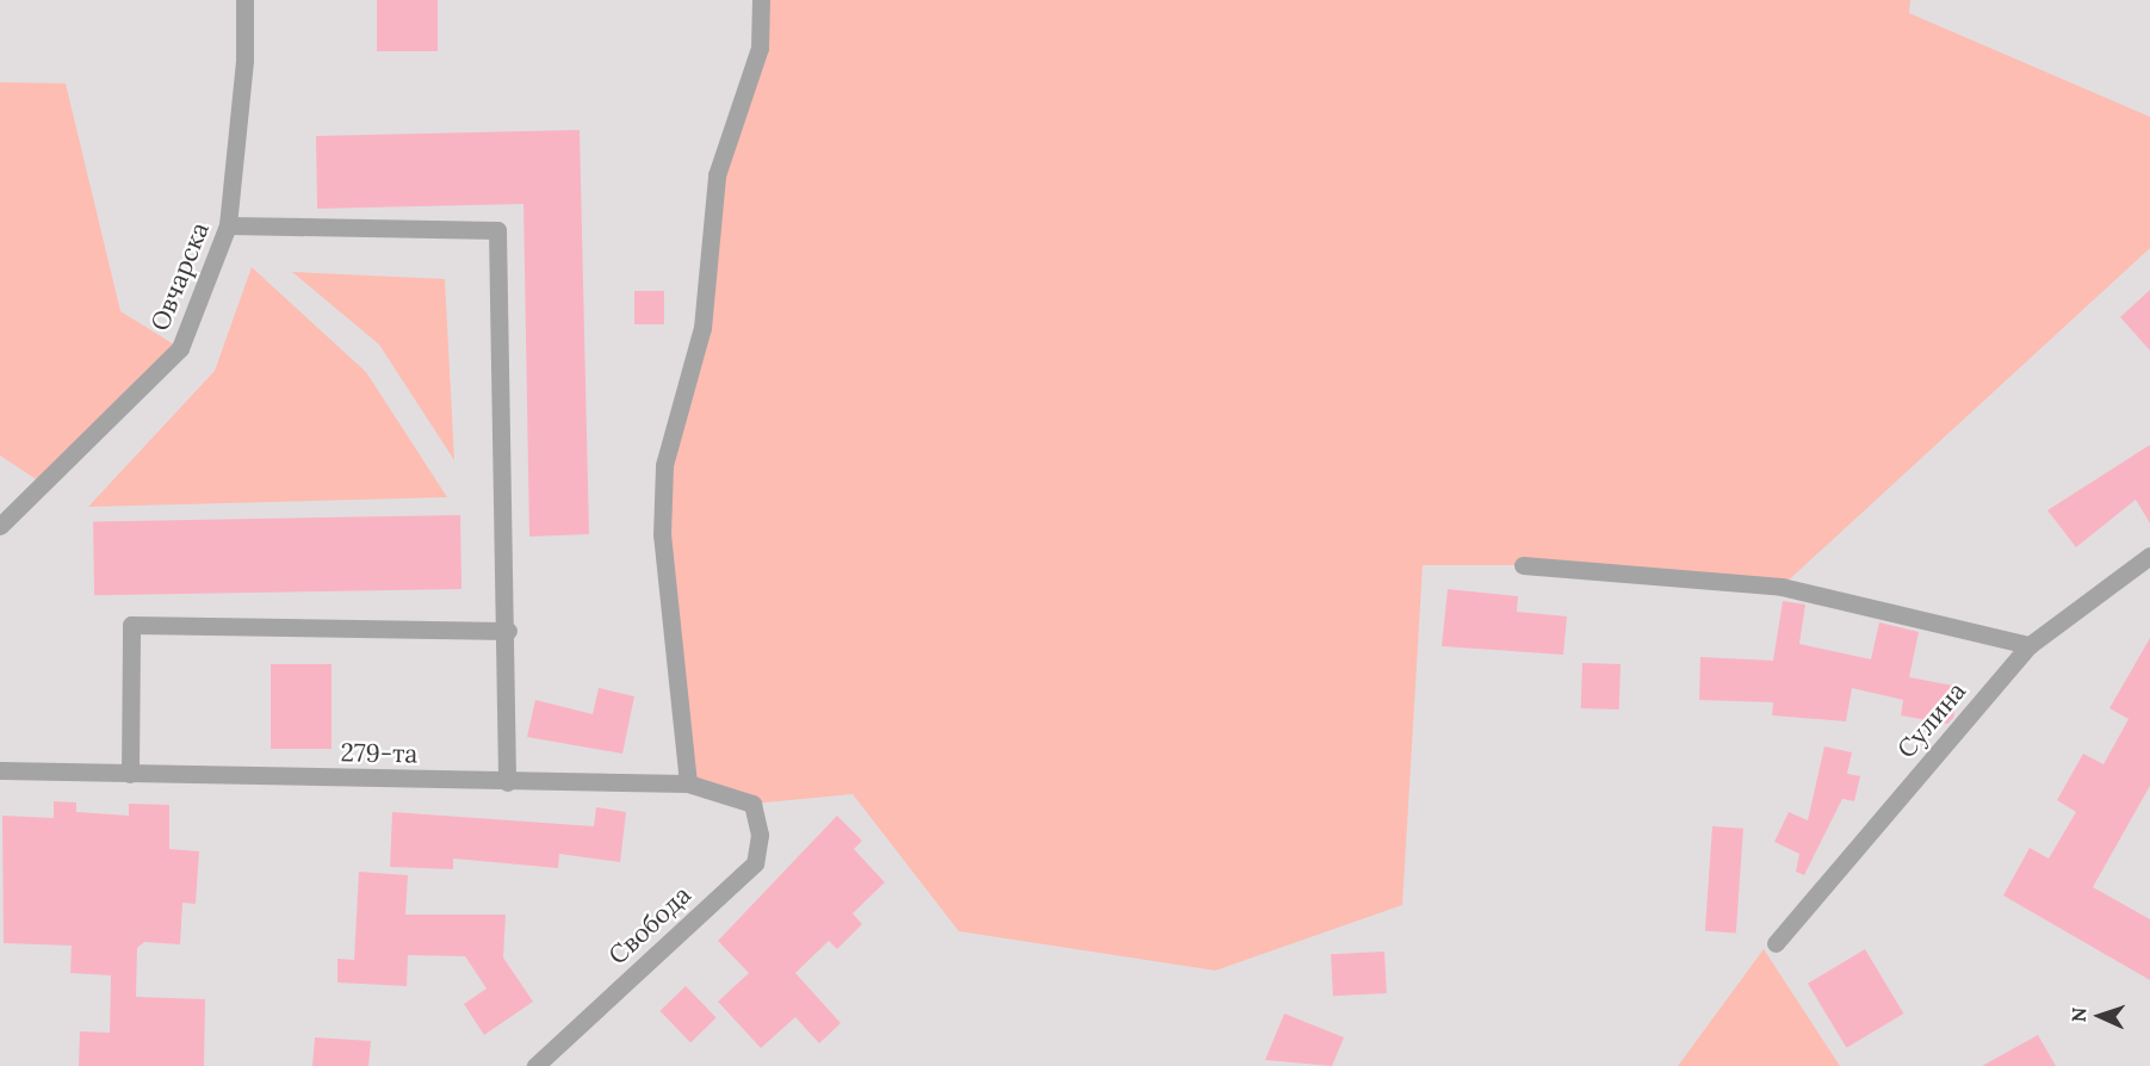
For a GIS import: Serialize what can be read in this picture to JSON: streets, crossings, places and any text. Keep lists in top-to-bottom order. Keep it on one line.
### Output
{"streets":{"street":["Овчарска","Сулина","279-та","Свобода"]},"crossings":[["279-та","Свобода"]],"north":"left"}
